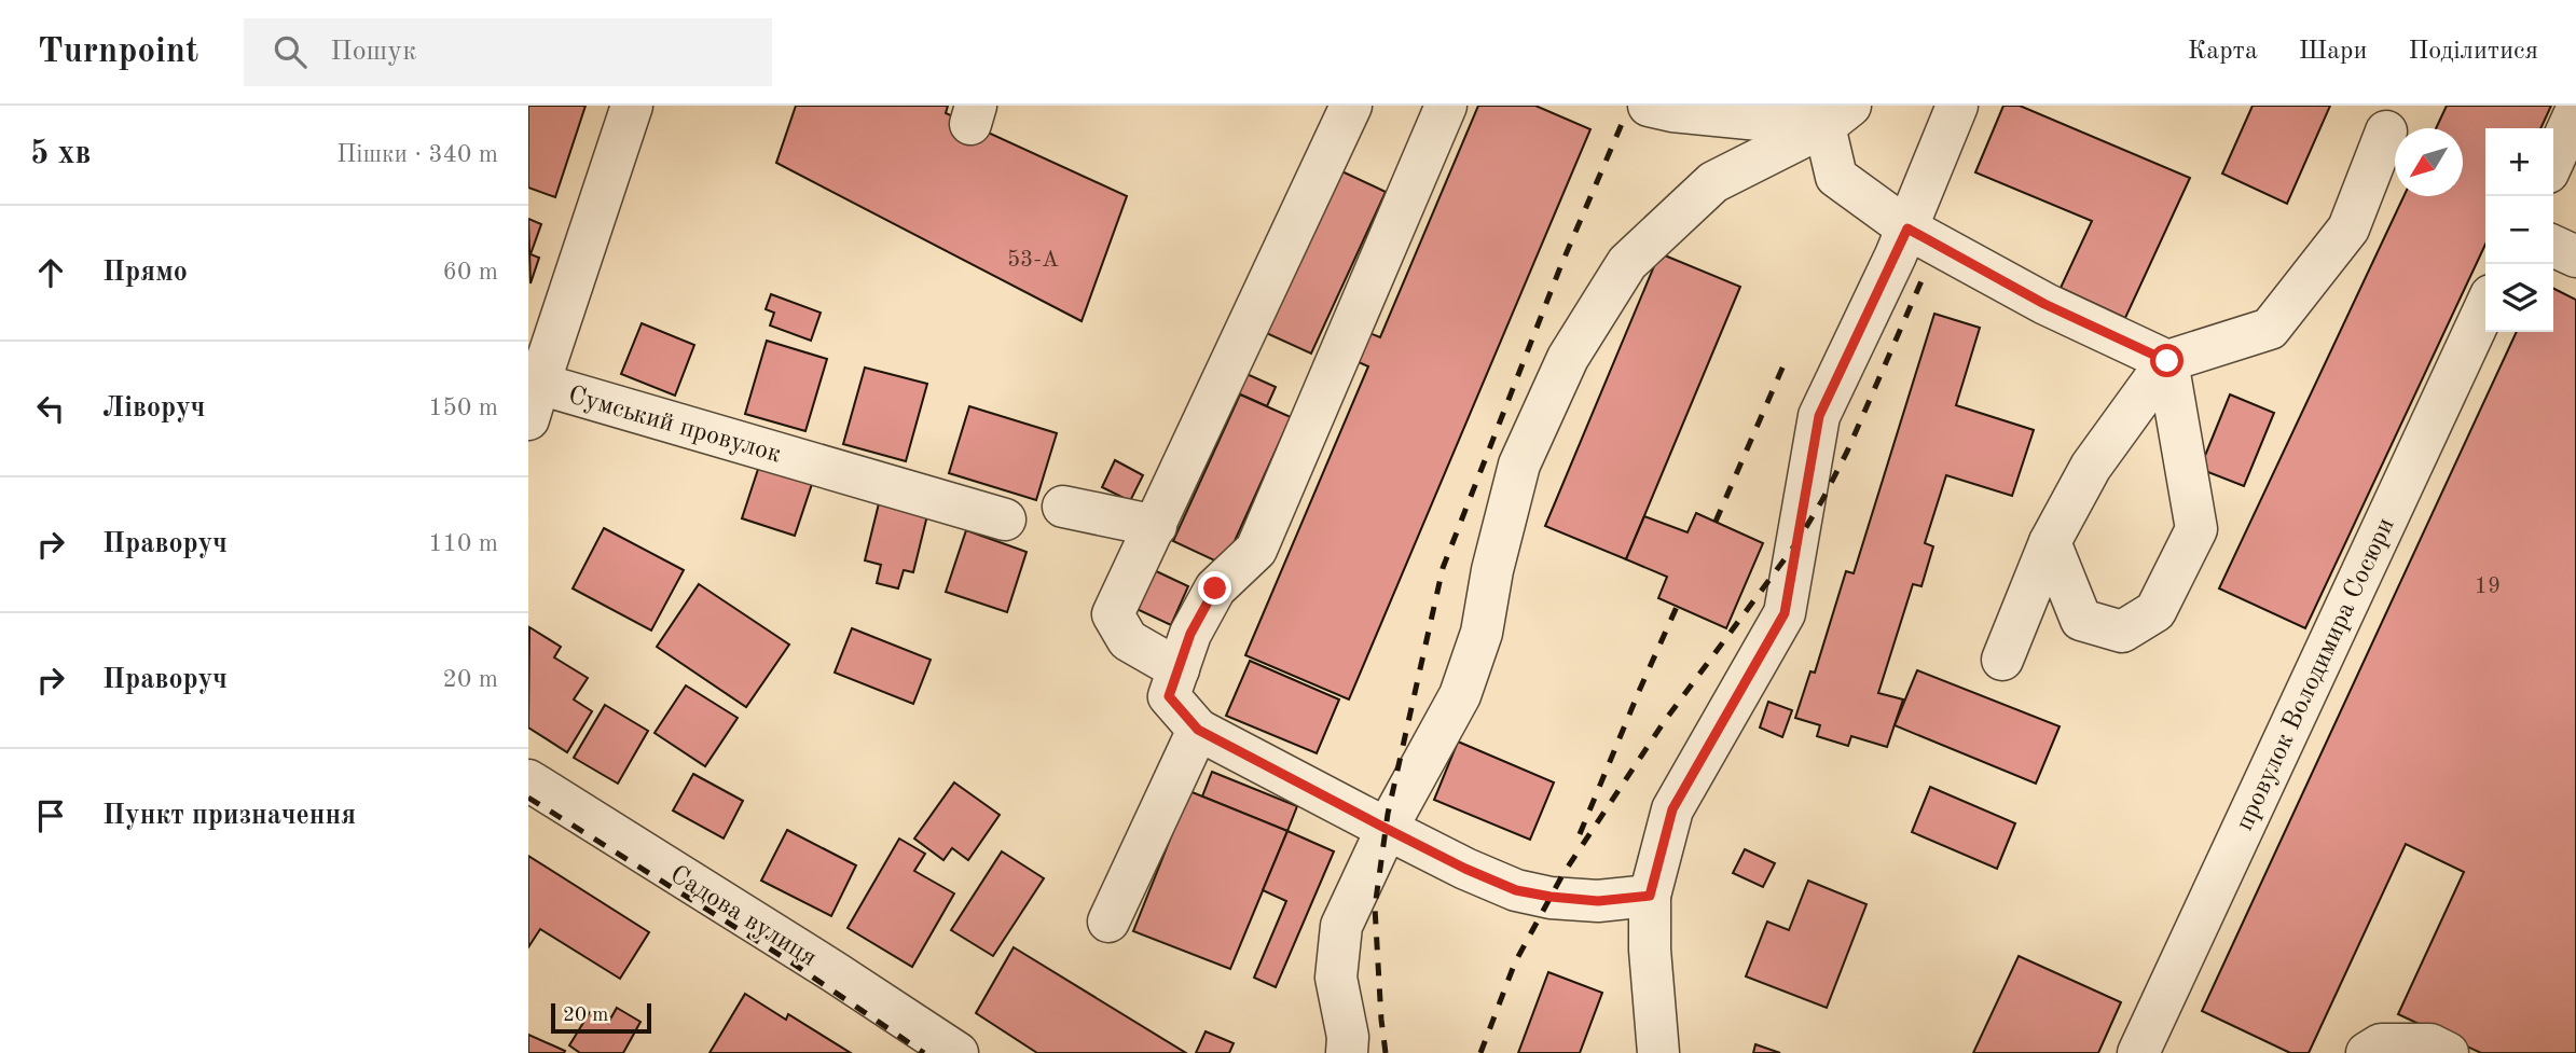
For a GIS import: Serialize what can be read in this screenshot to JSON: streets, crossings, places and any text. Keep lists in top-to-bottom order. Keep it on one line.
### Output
{"streets":{"street":["Сумський провулок","провулок Володимира Сосюри","Садова вулиця"]},"house_numbers":["53-А","19"],"scale_bar":"20 m","north":"bottom left","page":{"header":"Turnpoint","search":"Пошук","nav":["Карта","Шари","Поділитися"],"heading":["5 хв","Пішки · 340 m"],"map_buttons":["+","−"],"list":[["Прямо","60 m"],["Ліворуч","150 m"],["Праворуч","110 m"],["Праворуч","20 m"],"Пункт призначення"],"scale":"20 m"}}
